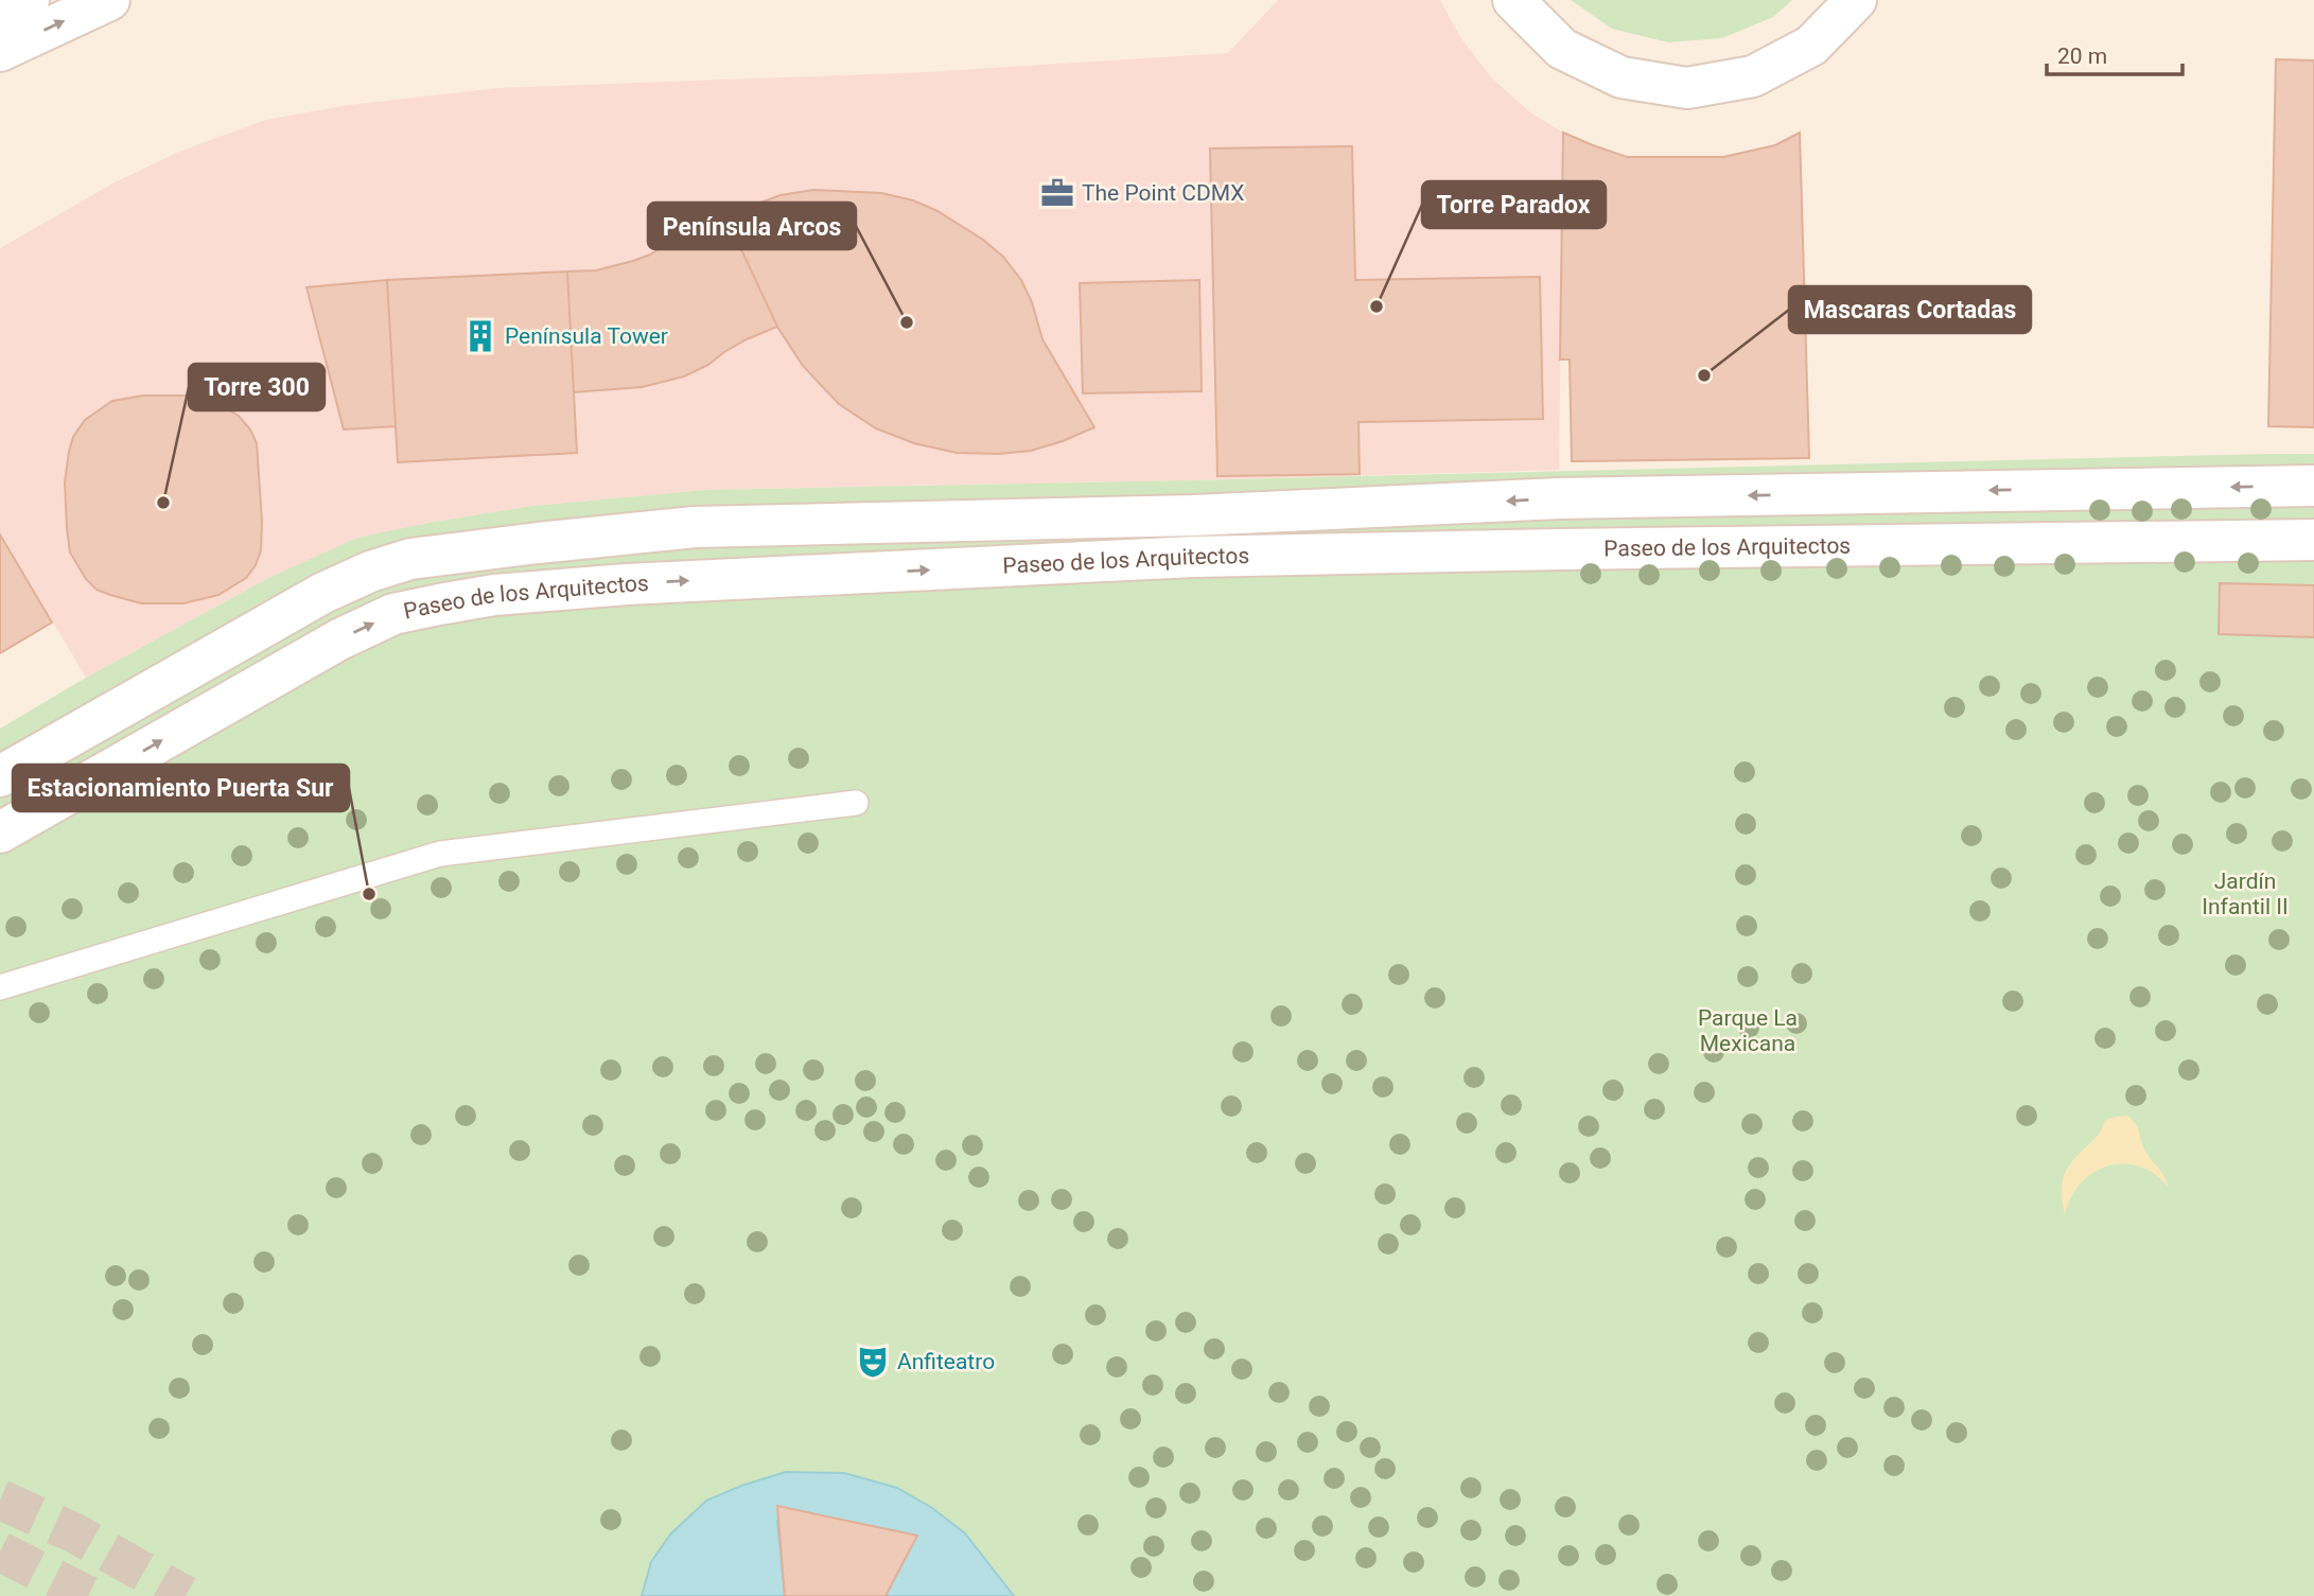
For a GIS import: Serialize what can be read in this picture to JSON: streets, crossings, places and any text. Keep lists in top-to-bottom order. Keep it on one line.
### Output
{"streets":{"street":["Paseo de los Arquitectos"]},"parks":["Jardín Infantil II","Parque La Mexicana"],"places":{"office":["The Point CDMX"],"other":["Torre Paradox","Península Arcos","Mascaras Cortadas","Torre 300","Estacionamiento Puerta Sur"],"building":["Península Tower"],"theatre":["Anfiteatro"]},"scale_bar":"20 m"}
